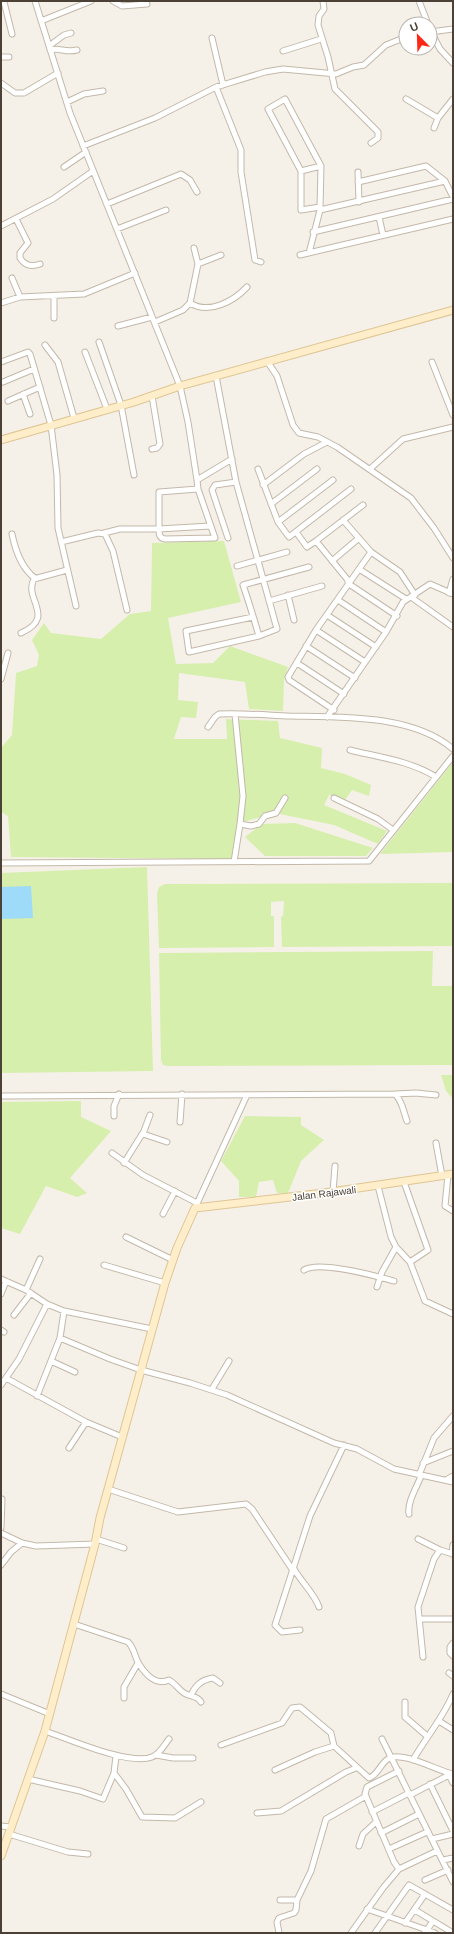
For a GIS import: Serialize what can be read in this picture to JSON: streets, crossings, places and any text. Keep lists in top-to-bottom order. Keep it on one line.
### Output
{"streets":{"street":["Jalan Rajawali"]},"north":"top left"}
